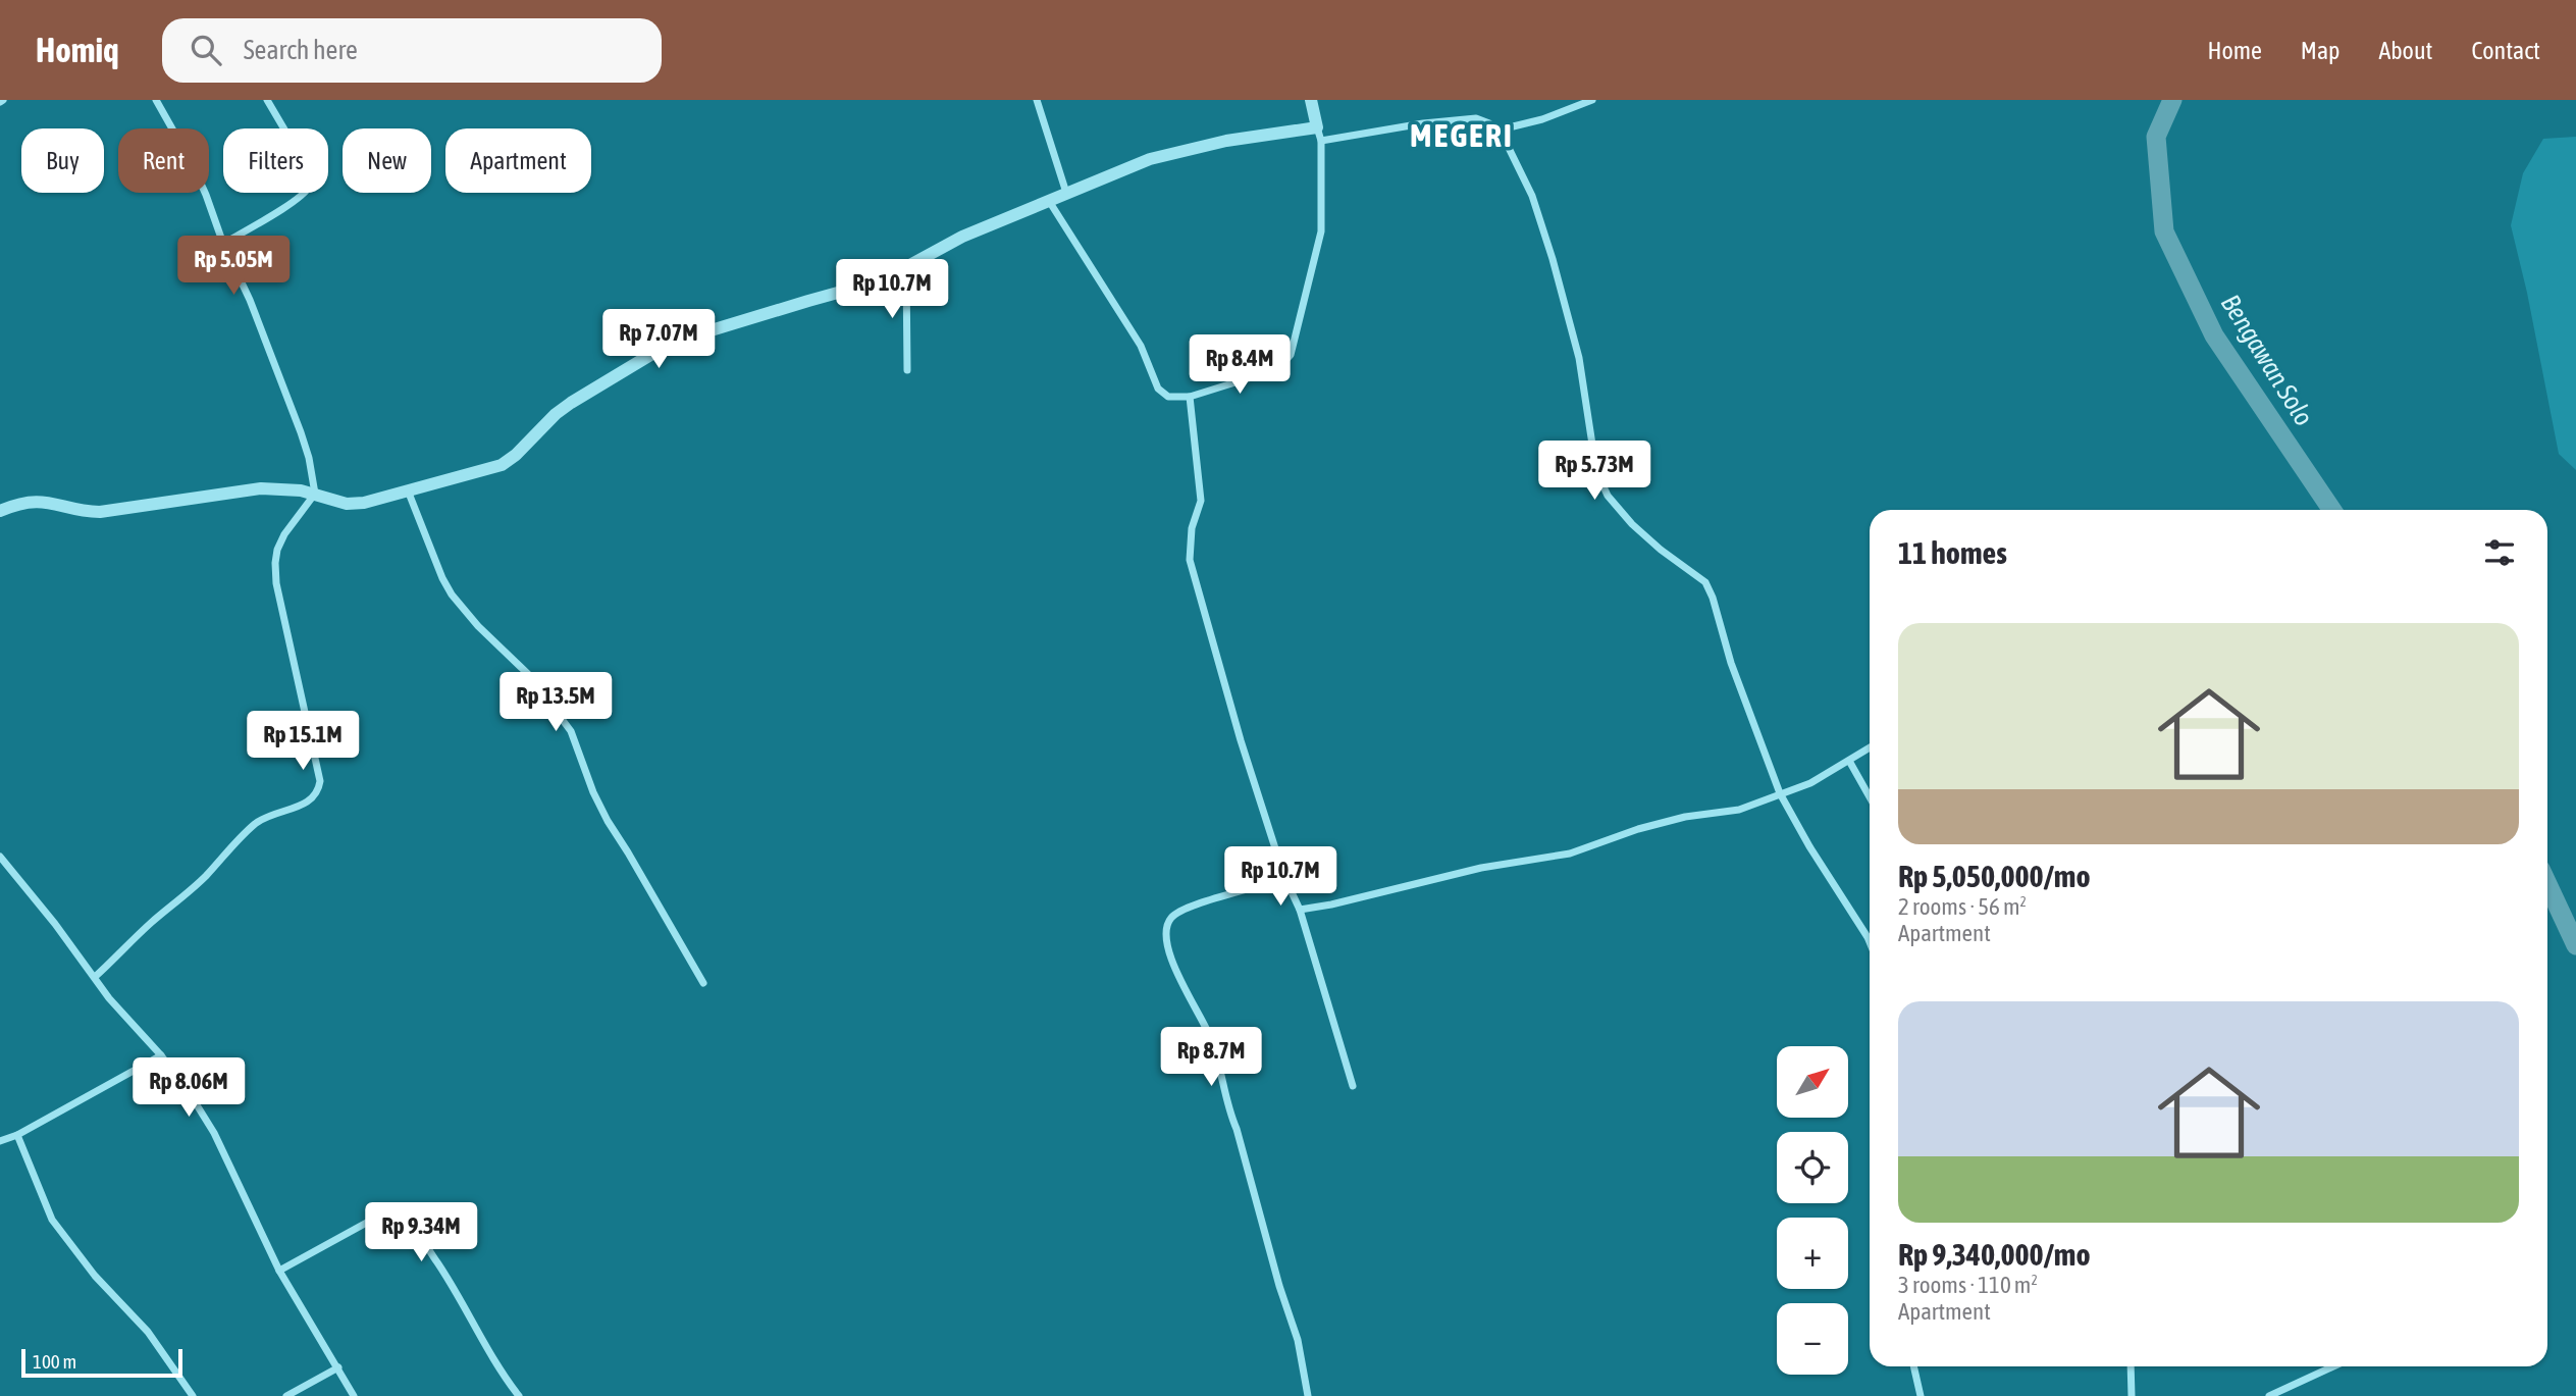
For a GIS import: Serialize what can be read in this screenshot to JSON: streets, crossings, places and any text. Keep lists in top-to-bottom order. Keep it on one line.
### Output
{"districts":["MEGERI"],"water":["Bengawan Solo"],"scale_bar":"100 m","north":"top right","page":{"header":"Homiq","search":"Search here","nav":["Home","Map","About","Contact"],"chip":["Buy","Rent","Filters","New","Apartment"],"price":["Rp 5.05M","Rp 10.7M","Rp 7.07M","Rp 8.4M","Rp 5.73M","Rp 13.5M","Rp 15.1M","Rp 10.7M","Rp 8.7M","Rp 8.06M","Rp 9.34M"],"heading":"11 homes","list":[{"name":"Rp 5,050,000/mo","note":"2 rooms · 56 m² · Apartment"},{"name":"Rp 9,340,000/mo","note":"3 rooms · 110 m² · Apartment"}],"map_buttons":["+","−"],"scale":"100 m"}}
